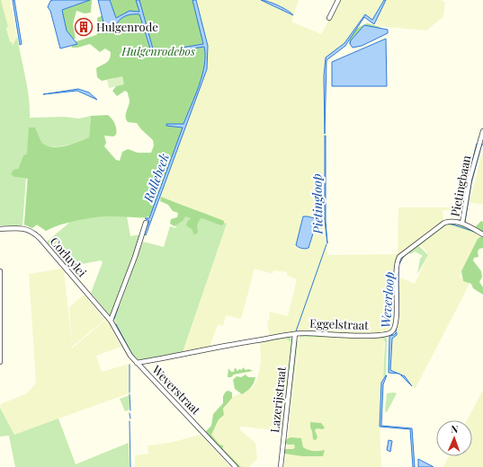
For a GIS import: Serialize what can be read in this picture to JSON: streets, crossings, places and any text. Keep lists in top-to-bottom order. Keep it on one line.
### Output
{"streets":{"street":["Pietingbaan","Corluylei","Eggelstraat","Weverstraat","Lazerijstraat"]},"crossings":[["Pietingbaan","Eggelstraat"],["Corluylei","Weverstraat"],["Eggelstraat","Weverstraat"],["Eggelstraat","Lazerijstraat"]],"water":["Rollebeek","Pietingloop","Weverloop"],"parks":["Hulgenrodebos"],"places":{"building":["Hulgenrode"]},"north":"top"}
